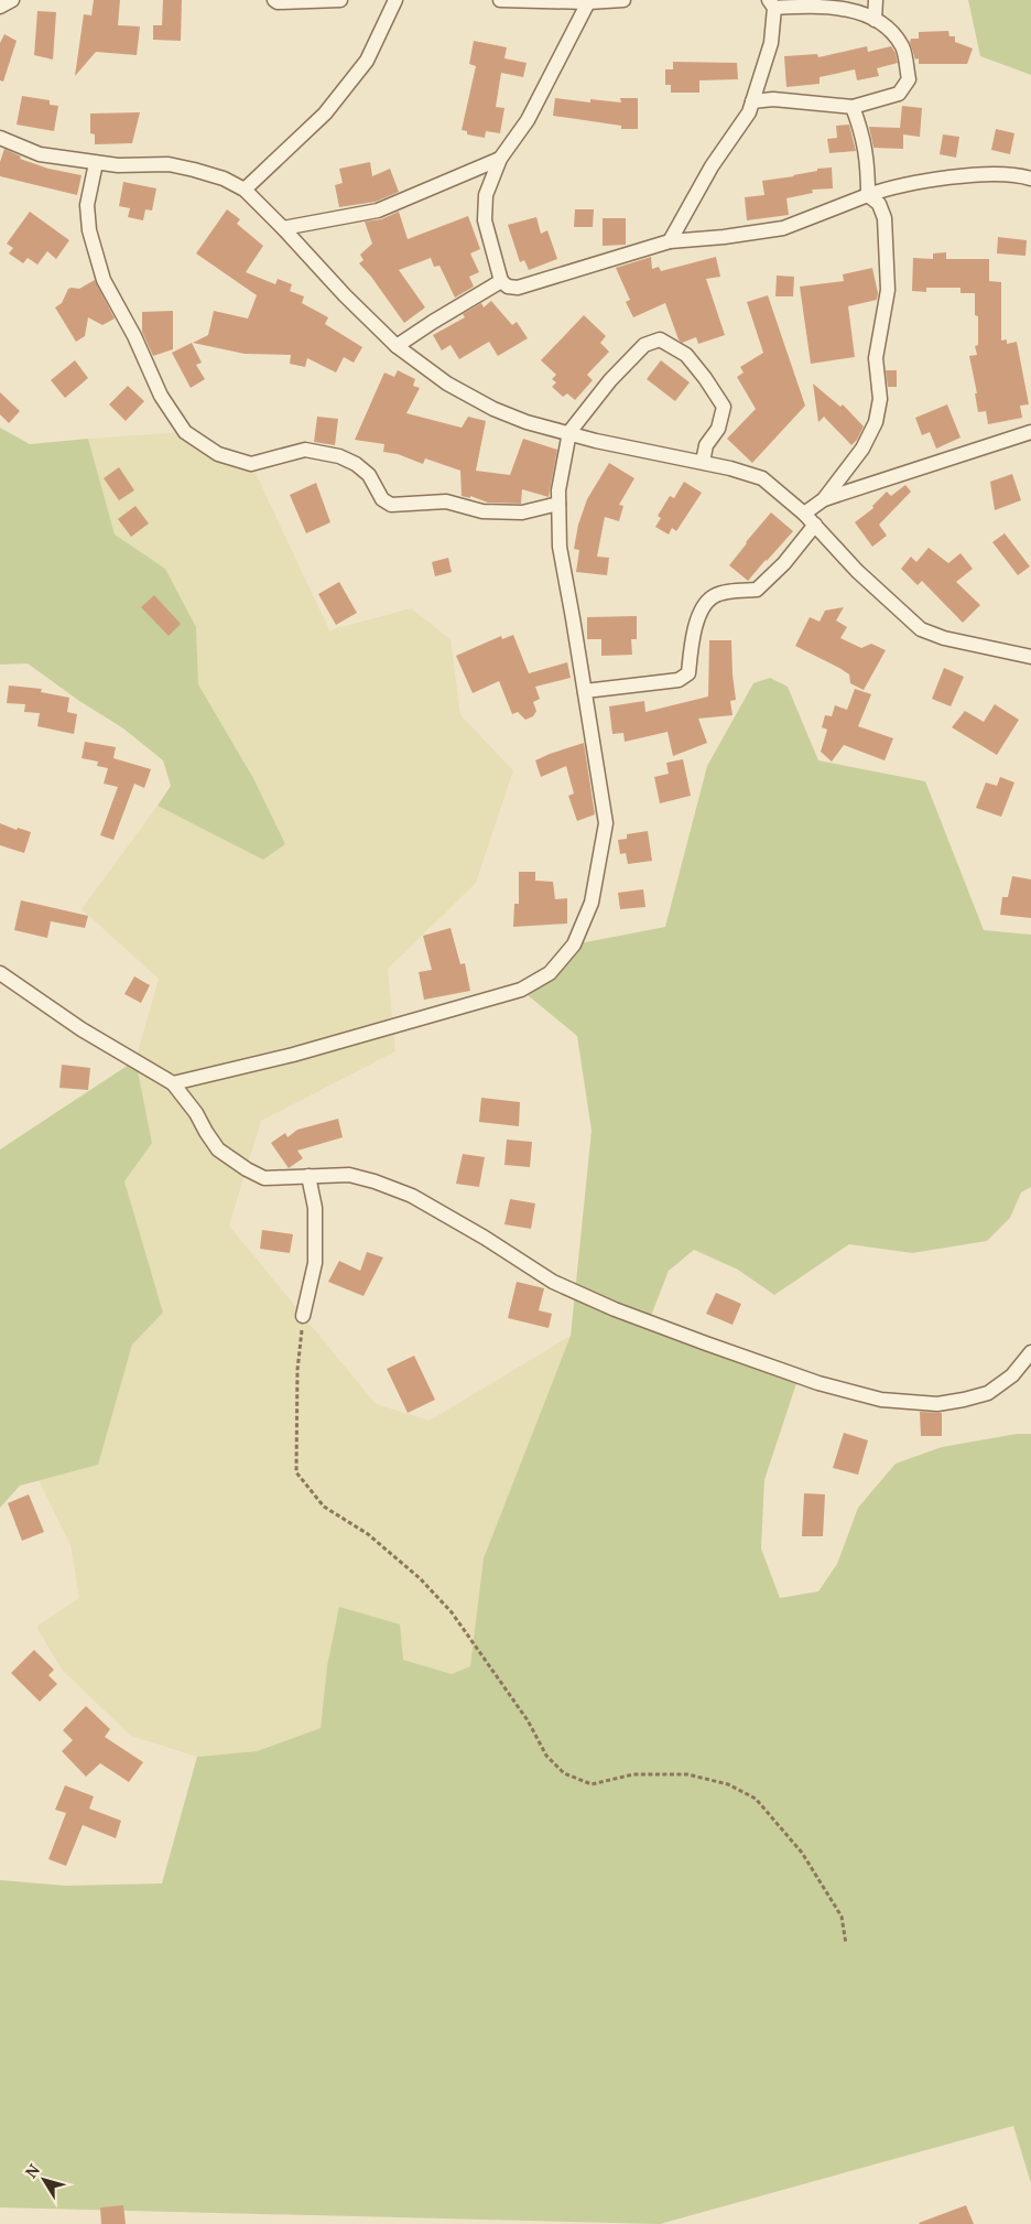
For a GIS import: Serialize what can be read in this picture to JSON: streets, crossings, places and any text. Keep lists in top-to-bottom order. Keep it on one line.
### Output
{"north":"top left"}
